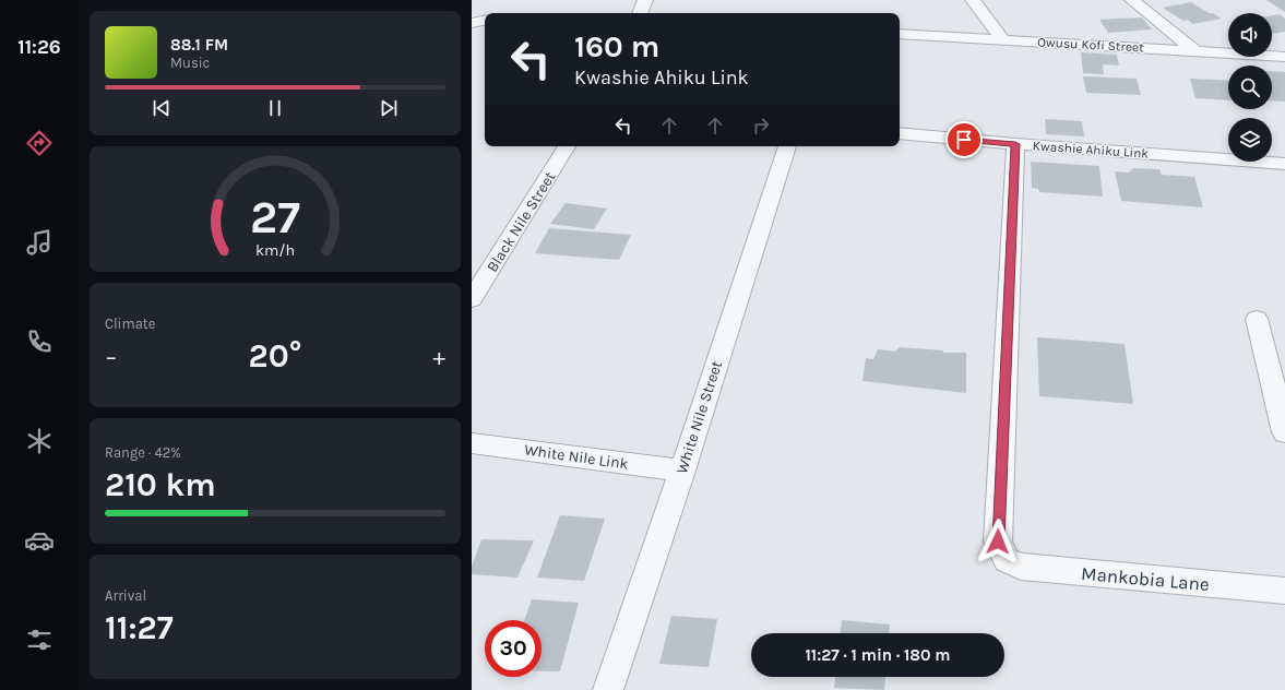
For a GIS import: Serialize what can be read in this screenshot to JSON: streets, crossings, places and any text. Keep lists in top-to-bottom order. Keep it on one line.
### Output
{"streets":{"street":["Owusu Kofi Street","Kwashie Ahiku Link","Black Nile Street","White Nile Street","White Nile Link","Mankobia Lane"]},"crossings":[["Kwashie Ahiku Link","Mankobia Lane"],["White Nile Street","White Nile Link"]],"page":{"tabs":"11:26","turn":["160 m","Kwashie Ahiku Link"],"song":["88.1 FM","Music"],"tile":["Climate",["Range · 42%","210 km"],["Arrival","11:27"]],"heat":["−","20°","+"],"limit":"30","trip":"11:27 · 1 min · 180 m","gauge":["27","km/h"]}}
